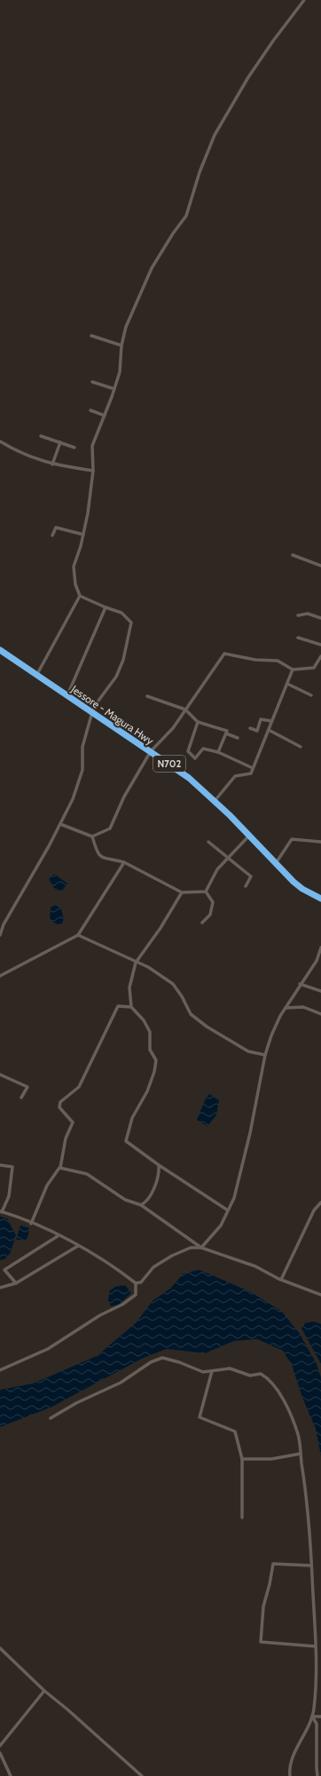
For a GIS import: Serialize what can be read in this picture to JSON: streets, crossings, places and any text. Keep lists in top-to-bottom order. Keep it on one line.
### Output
{"streets":{"highway":["Jessore - Magura Hwy","N702"]}}
